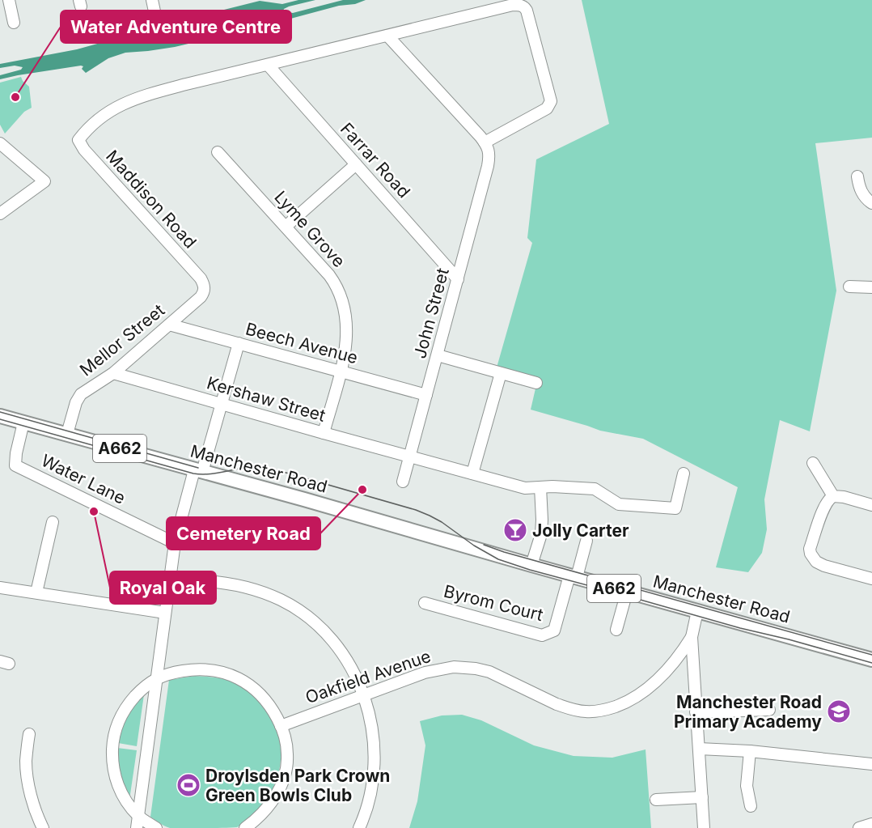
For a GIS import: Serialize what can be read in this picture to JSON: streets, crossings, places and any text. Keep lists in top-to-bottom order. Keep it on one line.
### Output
{"streets":{"main road":["A662","Manchester Road"],"street":["Farrar Road","Maddison Road","Lyme Grove","John Street","Mellor Street","Beech Avenue","Kershaw Street","Water Lane","Byrom Court","Oakfield Avenue"]},"crossings":[["Farrar Road","Maddison Road"],["Farrar Road","John Street"],["Maddison Road","Mellor Street"],["Lyme Grove","Beech Avenue"],["Lyme Grove","Kershaw Street"],["John Street","Beech Avenue"],["John Street","Kershaw Street"],["Mellor Street","Beech Avenue"],["Mellor Street","Kershaw Street"],["Mellor Street","Manchester Road"],["Manchester Road","Water Lane"],["Manchester Road","Byrom Court"]],"places":{"other":["Water Adventure Centre","Cemetery Road","Royal Oak"],"bar":["Jolly Carter"],"school or university":["Manchester Road Primary Academy"],"sports":["Droylsden Park Crown Green Bowls Club"]}}
